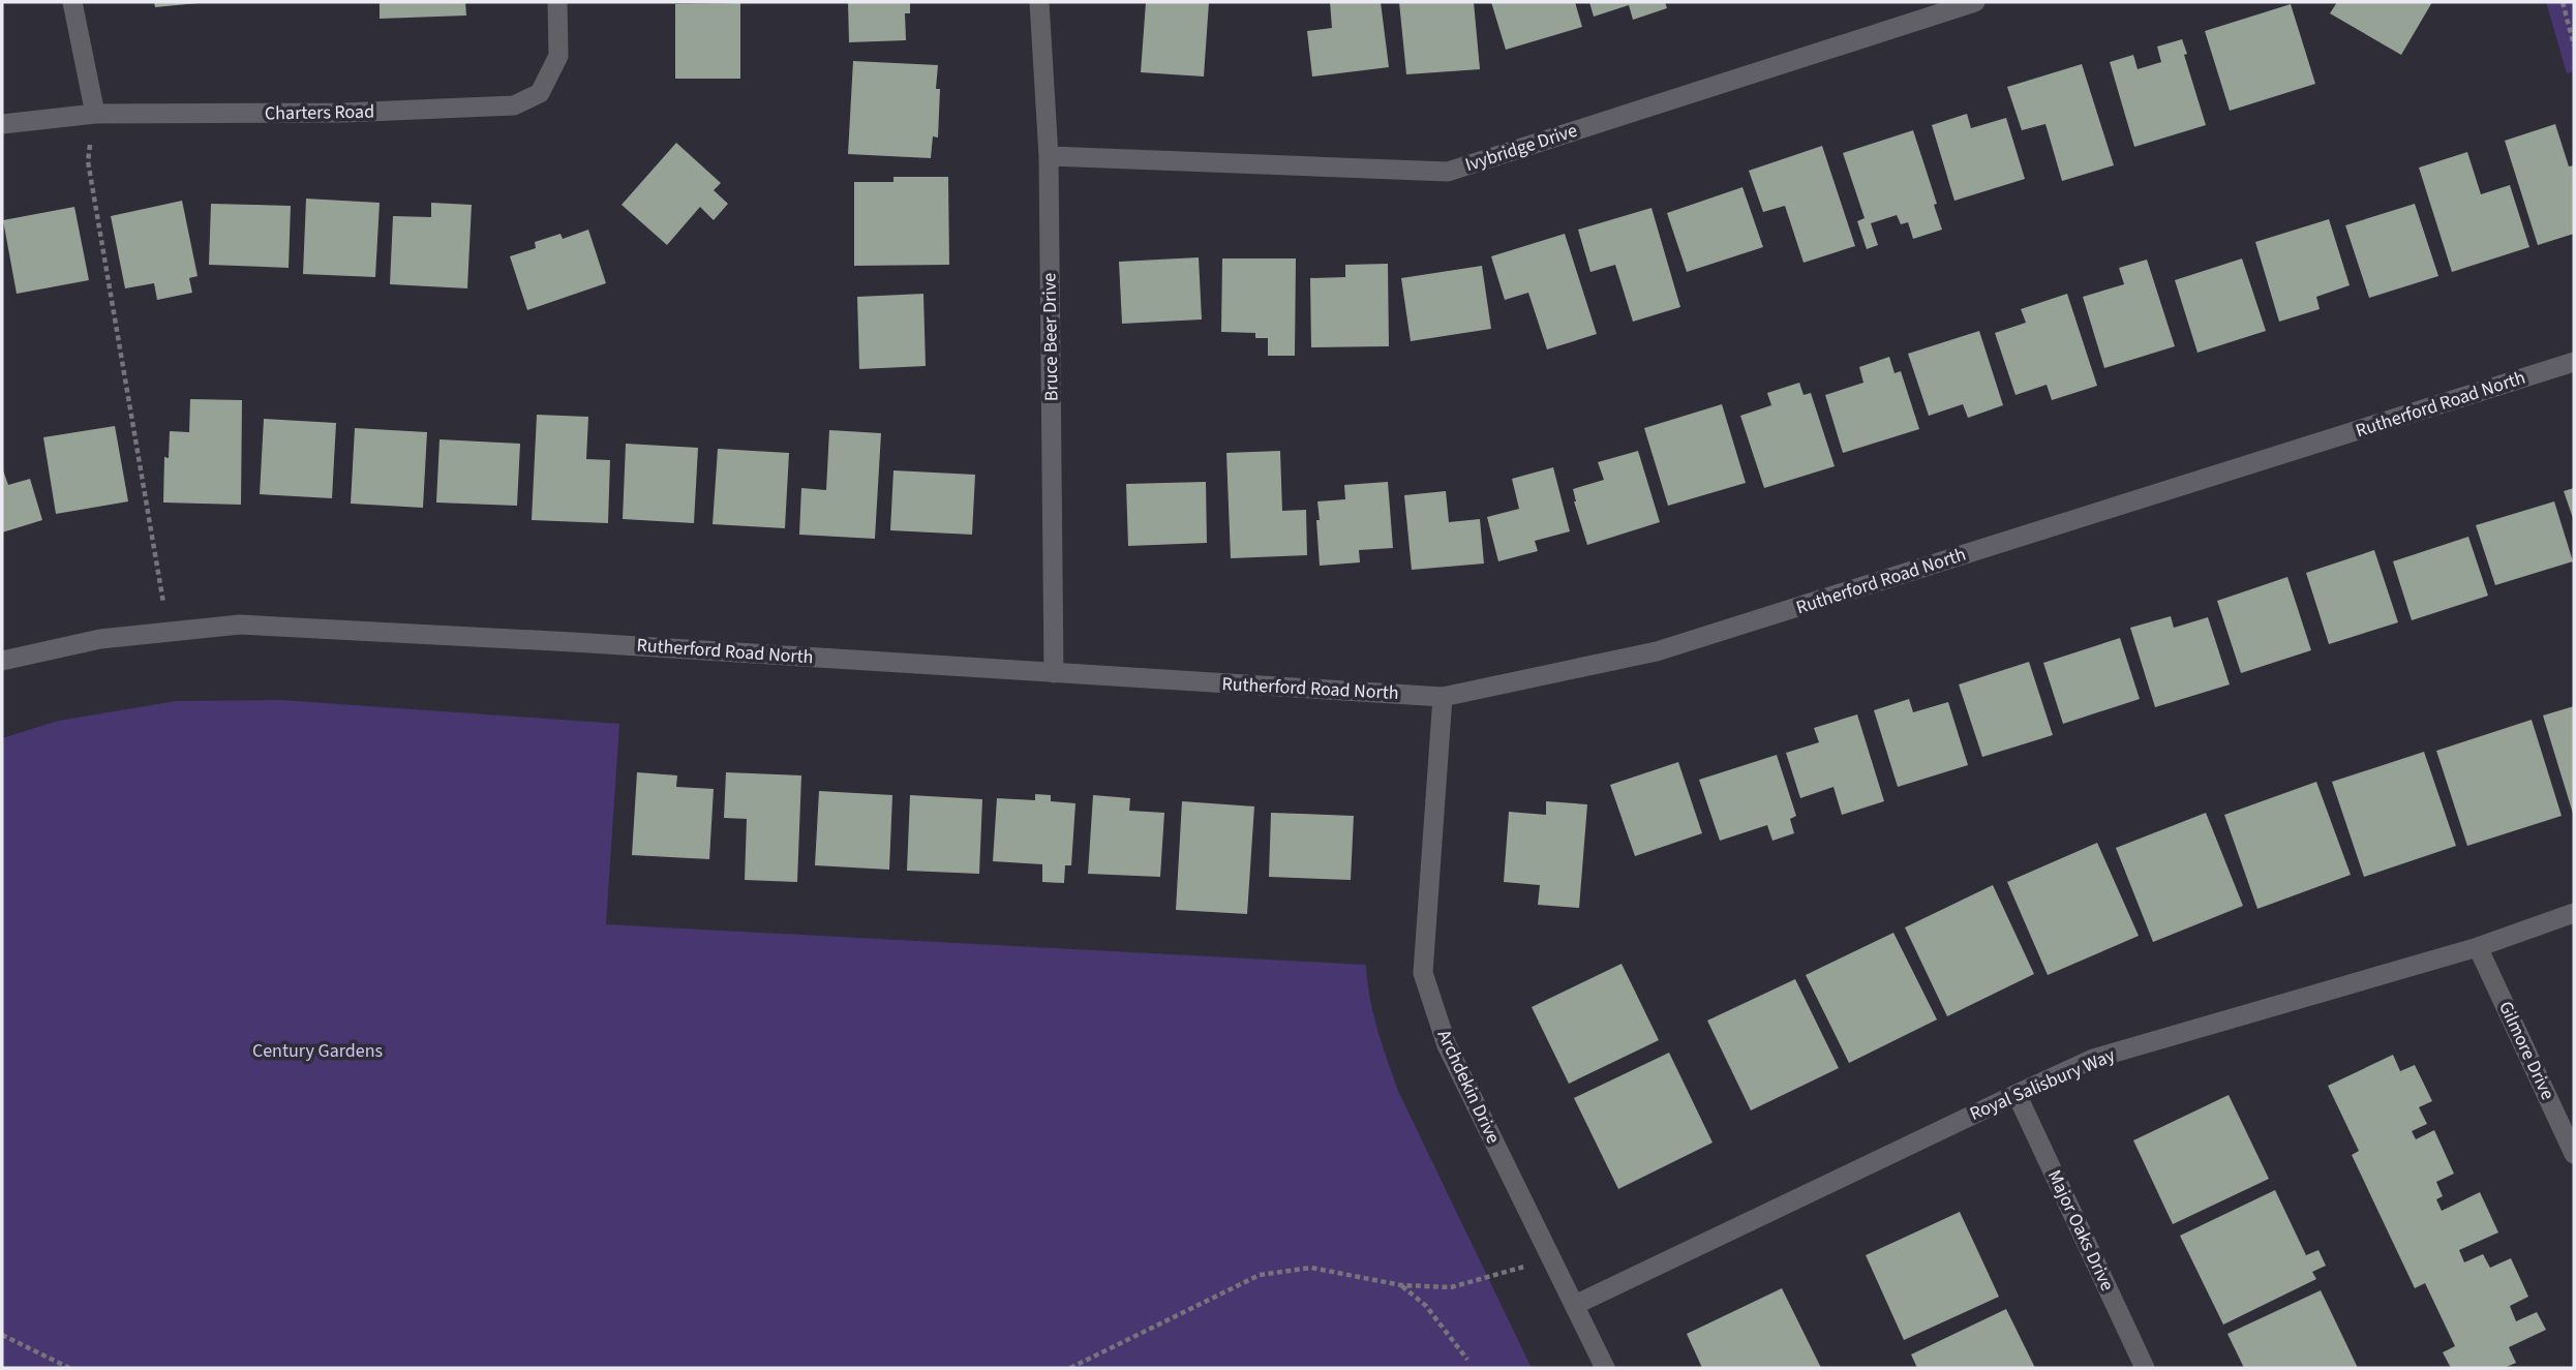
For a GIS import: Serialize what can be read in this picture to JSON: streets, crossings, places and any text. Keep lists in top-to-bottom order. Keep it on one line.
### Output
{"streets":{"street":["Charters Road","Ivybridge Drive","Bruce Beer Drive","Rutherford Road North","Gilmore Drive","Royal Salisbury Way","Archdekin Drive","Major Oaks Drive"]},"crossings":[["Ivybridge Drive","Bruce Beer Drive"],["Bruce Beer Drive","Rutherford Road North"],["Rutherford Road North","Archdekin Drive"],["Gilmore Drive","Royal Salisbury Way"],["Royal Salisbury Way","Archdekin Drive"],["Royal Salisbury Way","Major Oaks Drive"]],"parks":["Century Gardens"]}
